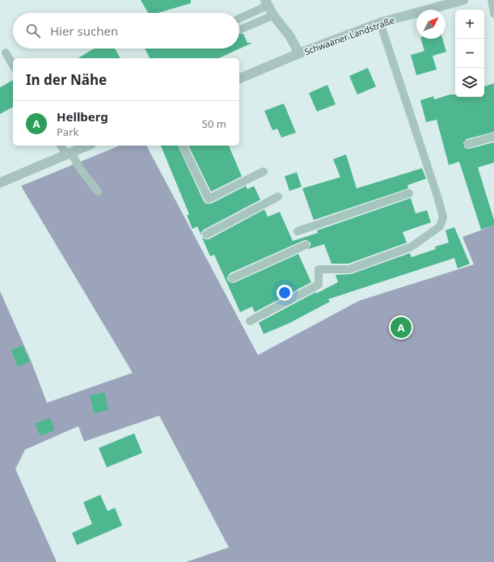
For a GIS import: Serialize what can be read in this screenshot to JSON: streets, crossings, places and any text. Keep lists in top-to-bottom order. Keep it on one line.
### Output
{"streets":{"street":["Schwaaner Landstraße"]},"north":"top right","page":{"map_buttons":["+","−"],"search":"Hier suchen","heading":"In der Nähe","list":[{"mark":"A","name":"Hellberg","note":"Park","value":"50 m"}],"pins":"A"}}
